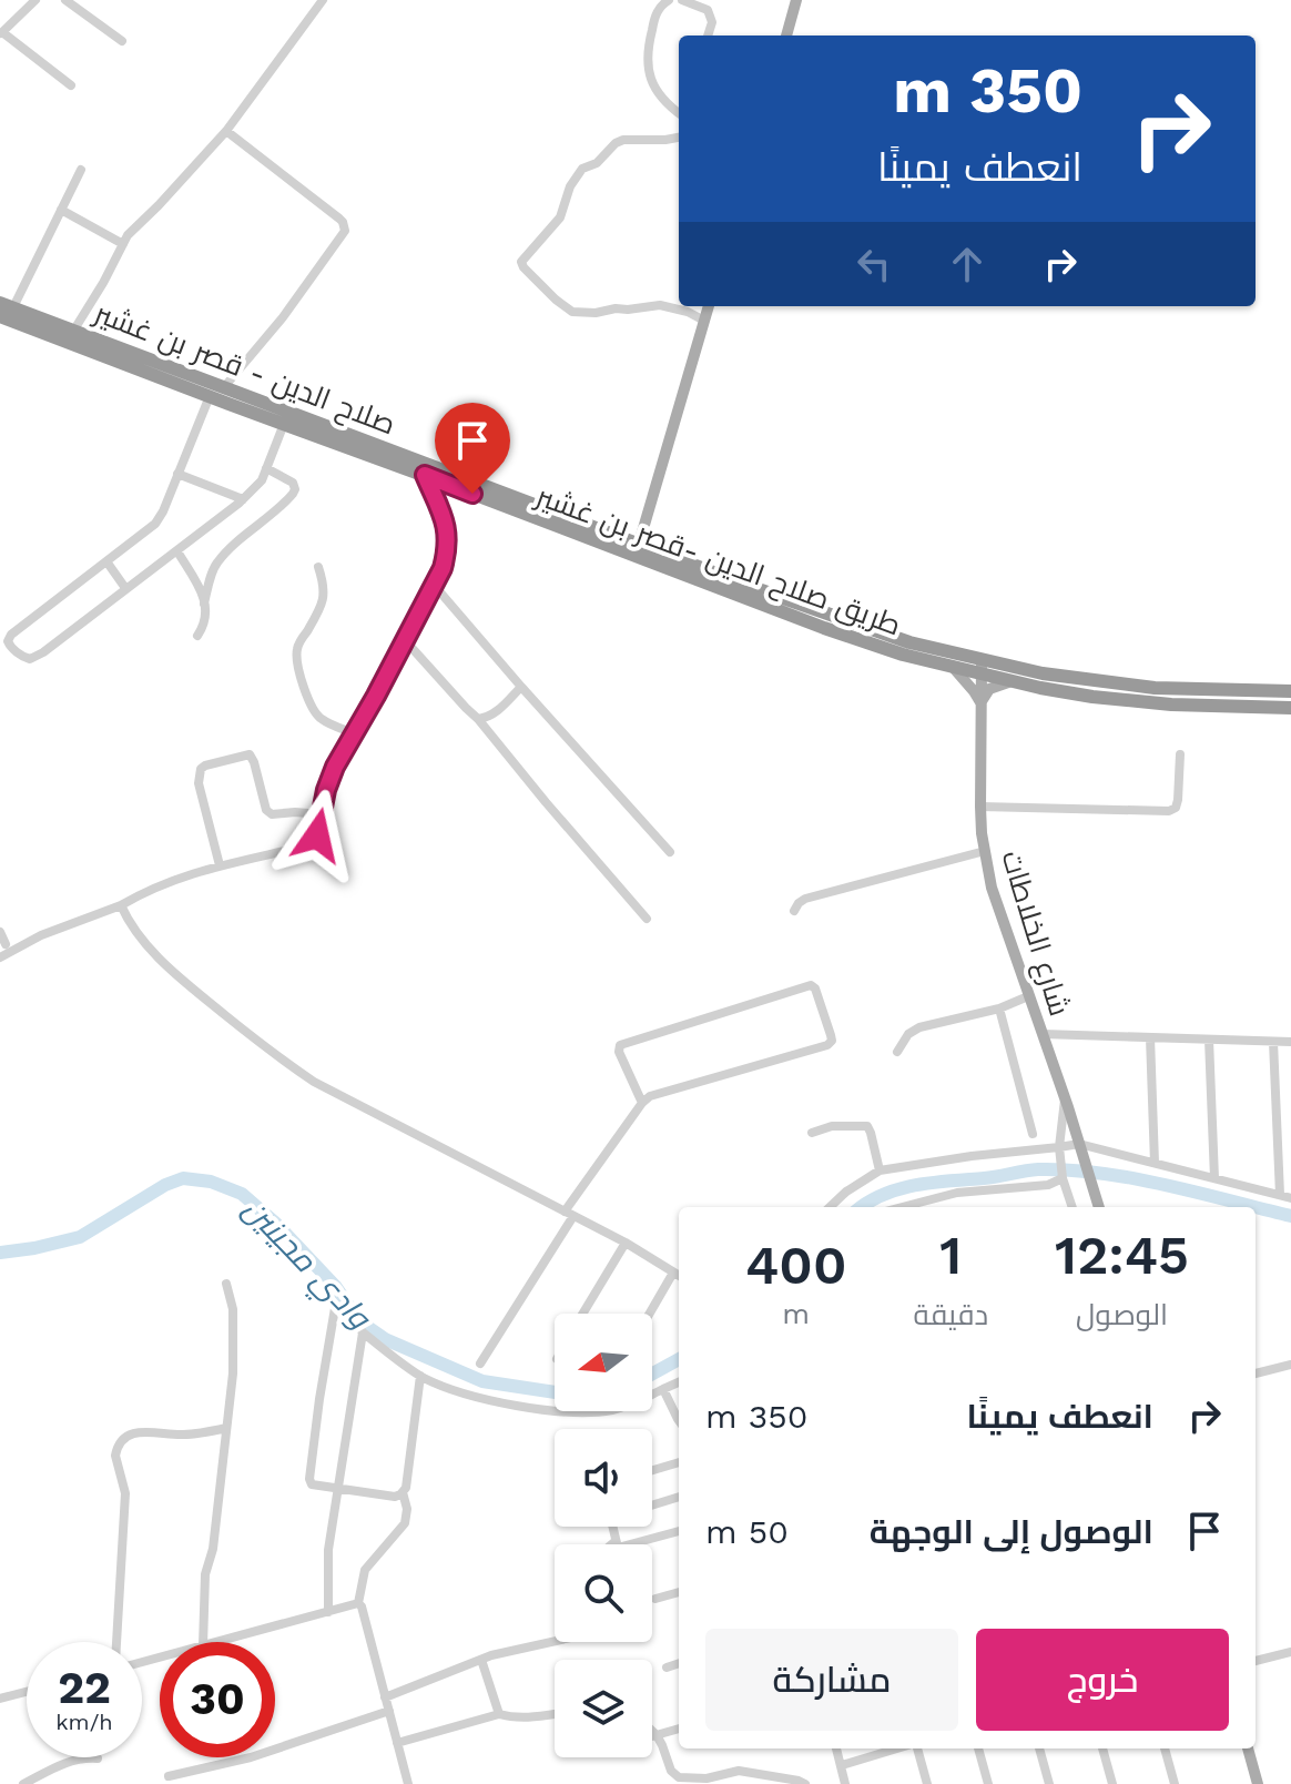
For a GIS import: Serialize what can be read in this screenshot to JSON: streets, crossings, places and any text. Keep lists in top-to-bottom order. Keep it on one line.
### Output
{"streets":{"highway":["صلاح الدين - قصر بن غشير","طريق صلاح الدين -قصر بن غشير"],"main road":["شارع الخلاطات"]},"crossings":[["صلاح الدين - قصر بن غشير","طريق صلاح الدين -قصر بن غشير"],["صلاح الدين - قصر بن غشير","شارع الخلاطات"],["طريق صلاح الدين -قصر بن غشير","شارع الخلاطات"]],"water":["وادي مجينين"],"north":"left","page":{"turn":["350 m","انعطف يمينًا"],"eta":["12:45","الوصول","1","دقيقة","400","m"],"list":[{"name":"انعطف يمينًا","value":"350 m"},{"name":"الوصول إلى الوجهة","value":"50 m"}],"buttons":["خروج","مشاركة"],"speed":"22 km/h","limit":"30"}}
